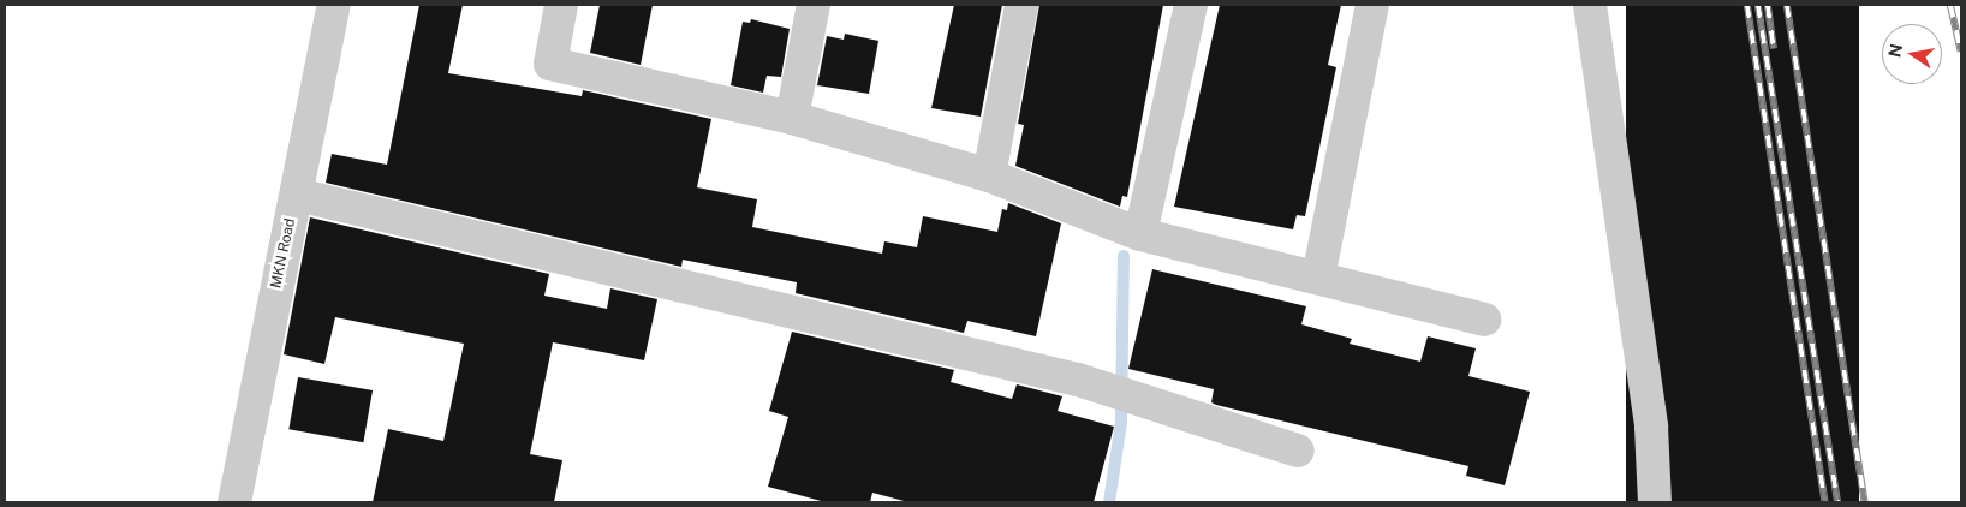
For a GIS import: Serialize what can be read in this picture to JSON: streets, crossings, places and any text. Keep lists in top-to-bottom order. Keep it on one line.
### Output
{"streets":{"street":["MKN Road"]},"north":"left"}
